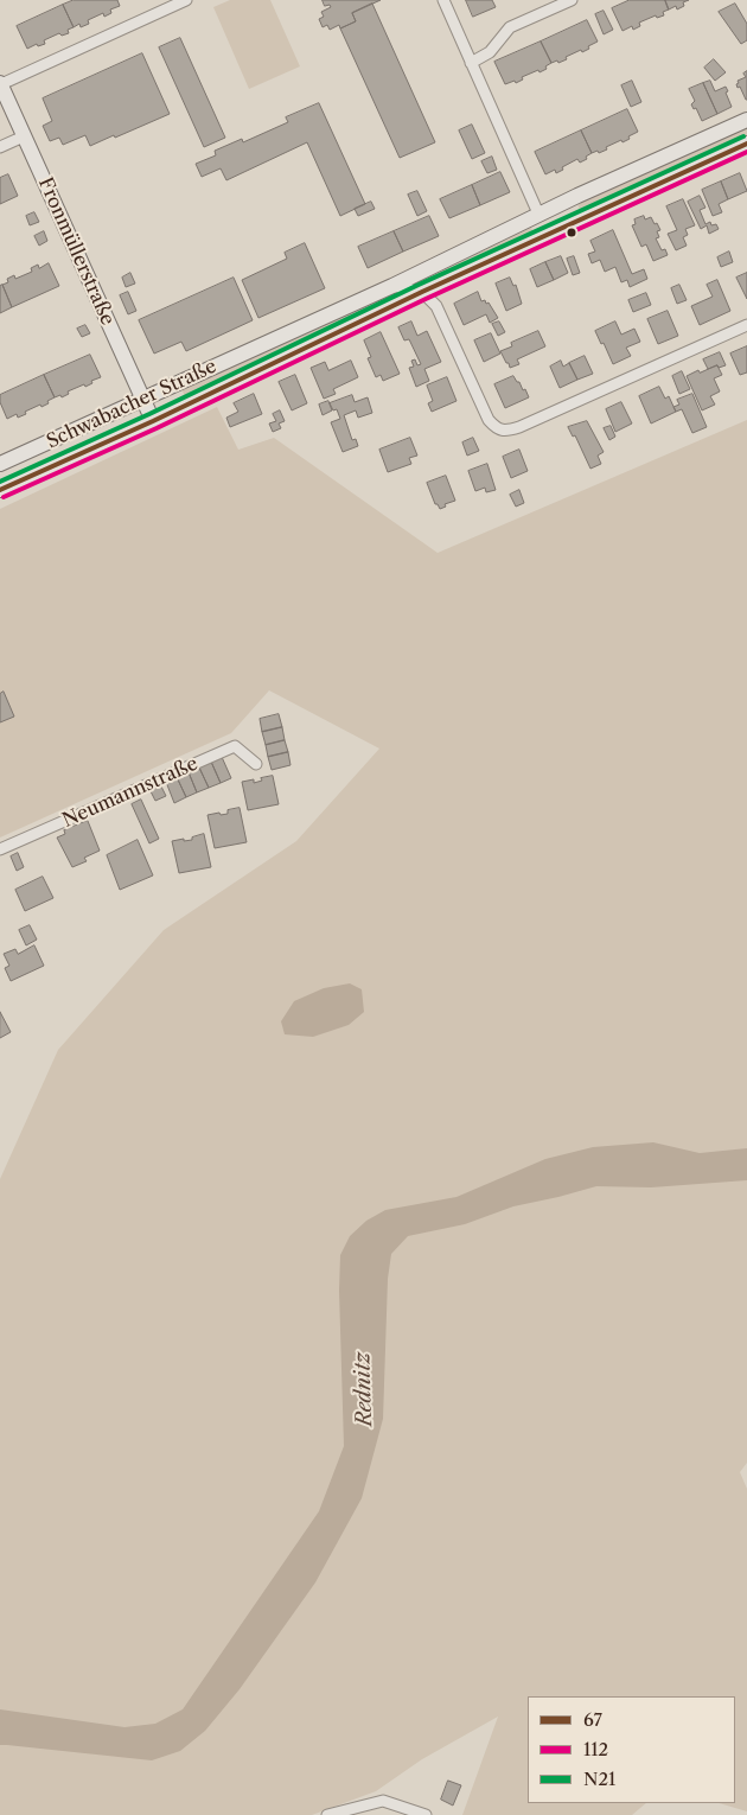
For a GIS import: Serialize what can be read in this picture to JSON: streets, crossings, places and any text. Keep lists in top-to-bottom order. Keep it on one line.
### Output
{"streets":{"main road":["Fronmüllerstraße","Schwabacher Straße"],"street":["Neumannstraße"]},"crossings":[["Fronmüllerstraße","Schwabacher Straße"]],"water":["Rednitz"],"lines":["transit line N21","transit line 67","transit line 112"],"legend":["67","112","N21"]}
